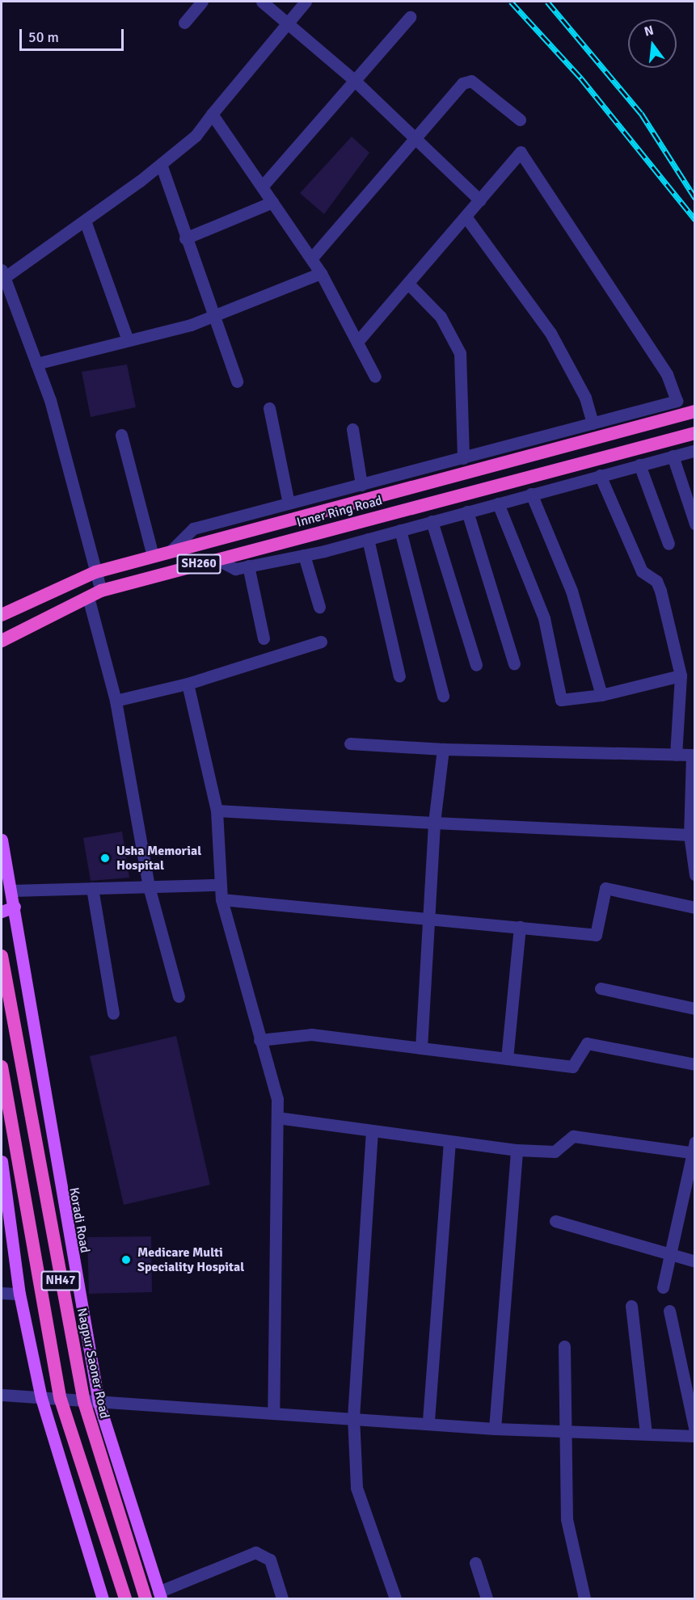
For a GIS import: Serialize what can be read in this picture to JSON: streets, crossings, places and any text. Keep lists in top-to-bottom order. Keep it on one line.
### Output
{"streets":{"highway":["Inner Ring Road","SH260","NH47","Nagpur Saoner Road"],"main road":["Koradi Road"]},"places":["Usha Memorial Hospital","Medicare Multi Speciality Hospital"],"scale_bar":"50 m","north":"top"}
